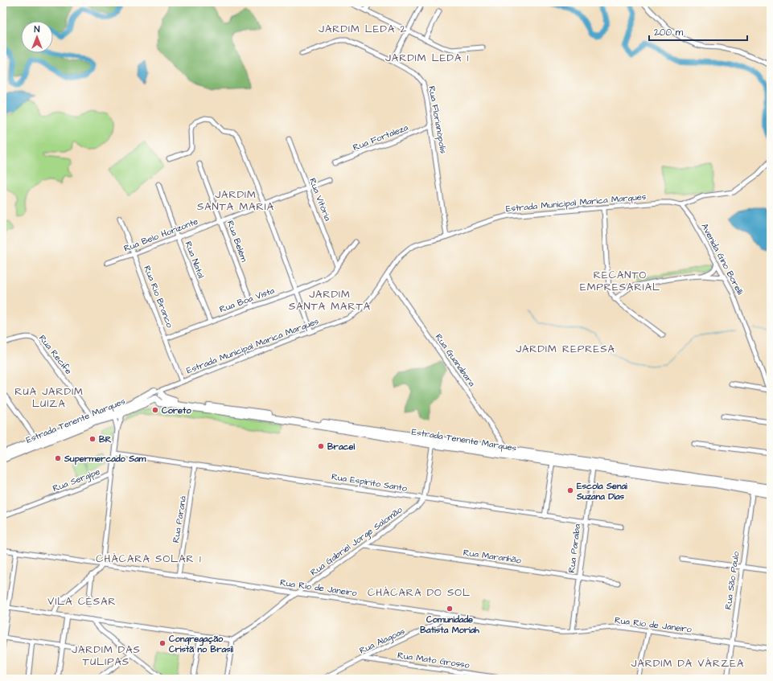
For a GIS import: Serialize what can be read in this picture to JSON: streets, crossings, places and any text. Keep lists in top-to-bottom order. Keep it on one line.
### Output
{"streets":{"main road":["Estrada Tenente Marques"],"street":["Rua Florianópolis","Rua Fortaleza","Rua Vitória","Estrada Municipal Marica Marques","Rua Belo Horizonte","Rua Belém","Avenida Gino Borelli","Rua Natal","Rua Rio Branco","Rua Boa Vista","Rua Recife","Rua Guanabara","Rua Sergipe","Rua Espírito Santo","Rua Paraná","Rua Gabriel Jorge Salomão","Rua Paraíba","Rua Maranhão","Rua São Paulo","Rua Rio de Janeiro","Rua Alagoas","Rua Mato Grosso"]},"crossings":[["Rua Florianópolis","Rua Fortaleza"],["Rua Florianópolis","Estrada Municipal Marica Marques"],["Rua Vitória","Rua Belo Horizonte"],["Rua Vitória","Rua Boa Vista"],["Estrada Municipal Marica Marques","Avenida Gino Borelli"],["Estrada Municipal Marica Marques","Rua Rio Branco"],["Estrada Municipal Marica Marques","Rua Guanabara"],["Estrada Municipal Marica Marques","Estrada Tenente Marques"],["Rua Belo Horizonte","Rua Belém"],["Rua Belo Horizonte","Rua Natal"],["Rua Belo Horizonte","Rua Rio Branco"],["Rua Belém","Rua Boa Vista"],["Rua Natal","Rua Boa Vista"],["Rua Rio Branco","Rua Boa Vista"],["Rua Recife","Estrada Tenente Marques"],["Rua Guanabara","Estrada Tenente Marques"],["Estrada Tenente Marques","Rua Sergipe"],["Estrada Tenente Marques","Rua Paraíba"],["Estrada Tenente Marques","Rua São Paulo"],["Rua Sergipe","Rua Espírito Santo"],["Rua Espírito Santo","Rua Paraná"],["Rua Espírito Santo","Rua Gabriel Jorge Salomão"],["Rua Espírito Santo","Rua Paraíba"],["Rua Paraná","Rua Rio de Janeiro"],["Rua Gabriel Jorge Salomão","Rua Maranhão"],["Rua Gabriel Jorge Salomão","Rua Rio de Janeiro"],["Rua Paraíba","Rua Maranhão"],["Rua Paraíba","Rua Rio de Janeiro"],["Rua São Paulo","Rua Rio de Janeiro"],["Rua Rio de Janeiro","Rua Alagoas"],["Rua Alagoas","Rua Mato Grosso"]],"districts":["JARDIM LEDA 2","JARDIM LEDA 1","JARDIM SANTA MARIA","RECANTO EMPRESARIAL","JARDIM SANTA MARTA","JARDIM REPRESA","RUA JARDIM LUÍZA","CHÁCARA SOLAR 1","CHÁCARA DO SOL","VILA CÉSAR","JARDIM DAS TULIPAS","JARDIM DA VÁRZEA"],"places":["Coreto","BR","Bracel","Supermercado Sam","Escola Senai Suzana Dias","Comunidade Batista Moriah","Congregação Cristã no Brasil"],"scale_bar":"200 m","north":"top"}
